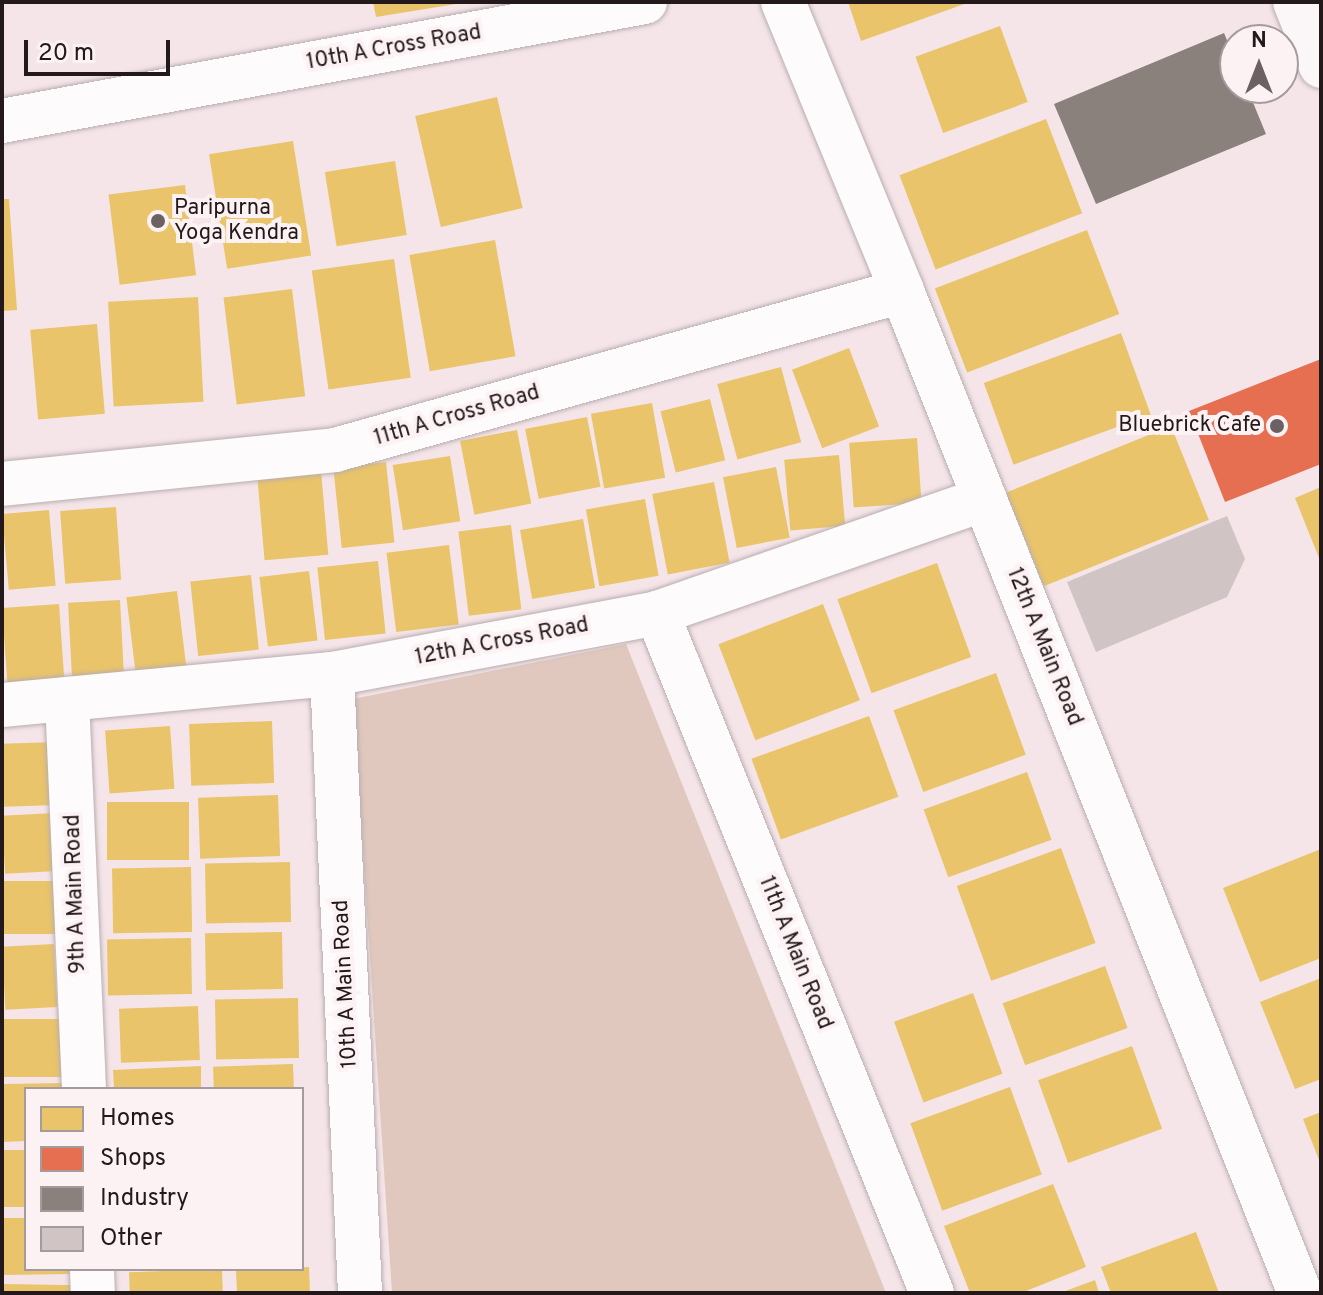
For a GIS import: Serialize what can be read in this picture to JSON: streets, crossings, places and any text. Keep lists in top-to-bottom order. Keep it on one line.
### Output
{"streets":{"street":["10th A Cross Road","11th A Cross Road","12th A Cross Road","12th A Main Road","9th A Main Road","11th A Main Road","10th A Main Road"]},"crossings":[["11th A Cross Road","12th A Main Road"],["12th A Cross Road","12th A Main Road"],["12th A Cross Road","9th A Main Road"],["12th A Cross Road","11th A Main Road"],["12th A Cross Road","10th A Main Road"]],"places":["Paripurna Yoga Kendra","Bluebrick Cafe"],"legend":["Homes","Shops","Industry","Other"],"scale_bar":"20 m","north":"top"}
